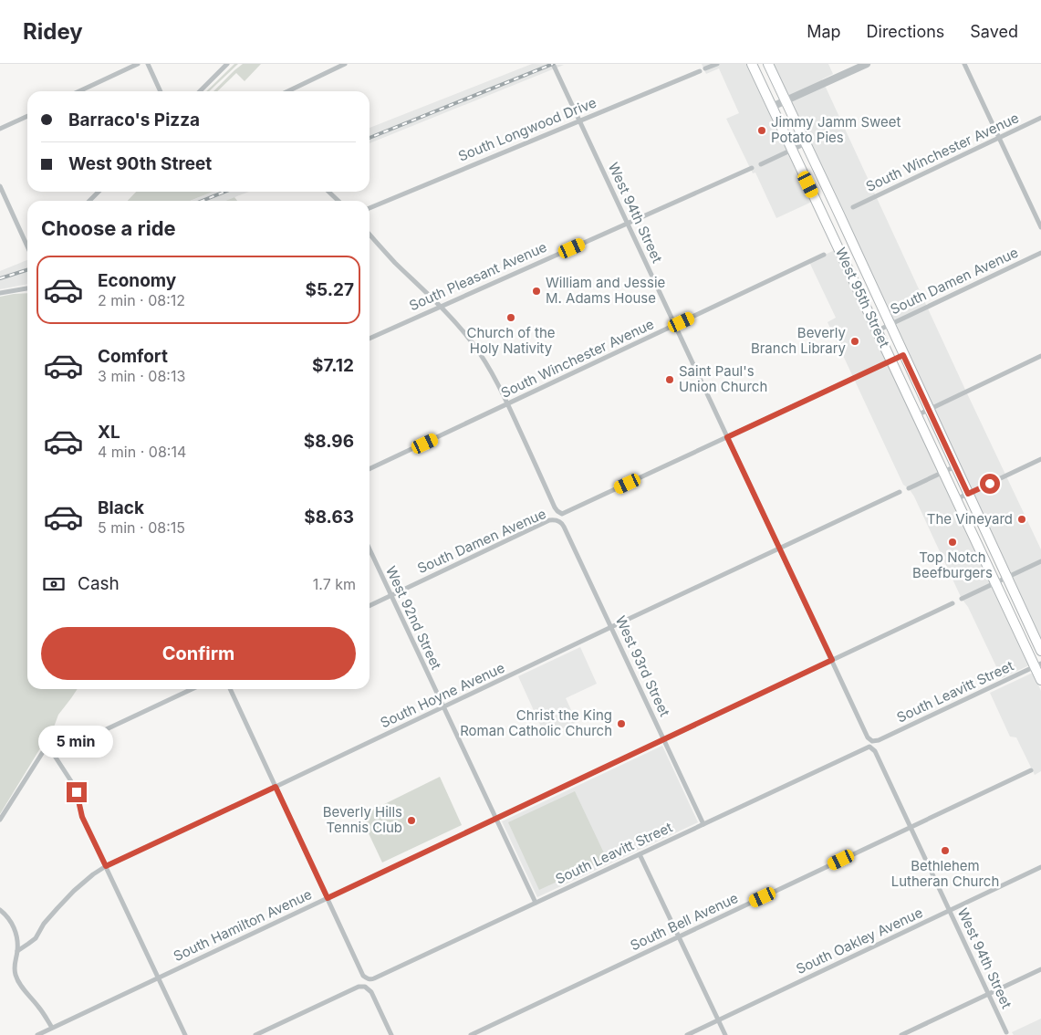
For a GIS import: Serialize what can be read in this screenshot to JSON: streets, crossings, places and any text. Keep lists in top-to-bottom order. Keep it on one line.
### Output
{"streets":{"main road":["West 95th Street"],"street":["South Longwood Drive","South Winchester Avenue","West 94th Street","South Pleasant Avenue","South Damen Avenue","West 92nd Street","West 93rd Street","South Leavitt Street","South Hoyne Avenue","South Bell Avenue","South Hamilton Avenue","South Oakley Avenue"]},"crossings":[["South Longwood Drive","West 94th Street"],["South Winchester Avenue","West 94th Street"],["South Winchester Avenue","South Damen Avenue"],["West 94th Street","South Pleasant Avenue"],["West 94th Street","South Damen Avenue"],["West 94th Street","South Leavitt Street"],["West 94th Street","South Hoyne Avenue"],["West 94th Street","South Bell Avenue"],["West 94th Street","South Hamilton Avenue"],["West 94th Street","South Oakley Avenue"],["South Damen Avenue","West 95th Street"],["South Damen Avenue","West 92nd Street"],["South Damen Avenue","West 93rd Street"],["West 95th Street","South Leavitt Street"],["West 92nd Street","South Leavitt Street"],["West 92nd Street","South Hoyne Avenue"],["West 92nd Street","South Hamilton Avenue"],["West 93rd Street","South Leavitt Street"],["West 93rd Street","South Hoyne Avenue"],["West 93rd Street","South Hamilton Avenue"],["South Leavitt Street","South Hamilton Avenue"]],"places":["Jimmy Jamm Sweet Potato Pies","William and Jessie M. Adams House","Church of the Holy Nativity","Beverly Branch Library","Saint Paul's Union Church","The Vineyard","Top Notch Beefburgers","Christ the King Roman Catholic Church","Beverly Hills Tennis Club","Bethlehem Lutheran Church"],"page":{"header":"Ridey","nav":["Map","Directions","Saved"],"banner":["Barraco's Pizza","West 90th Street"],"heading":"Choose a ride","list":[{"name":"Economy","note":"2 min · 08:12","value":"$5.27"},{"name":"Comfort","note":"3 min · 08:13","value":"$7.12"},{"name":"XL","note":"4 min · 08:14","value":"$8.96"},{"name":"Black","note":"5 min · 08:15","value":"$8.63"}],"pay":["Cash","1.7 km"],"buttons":"Confirm","bubble":"5 min"}}
